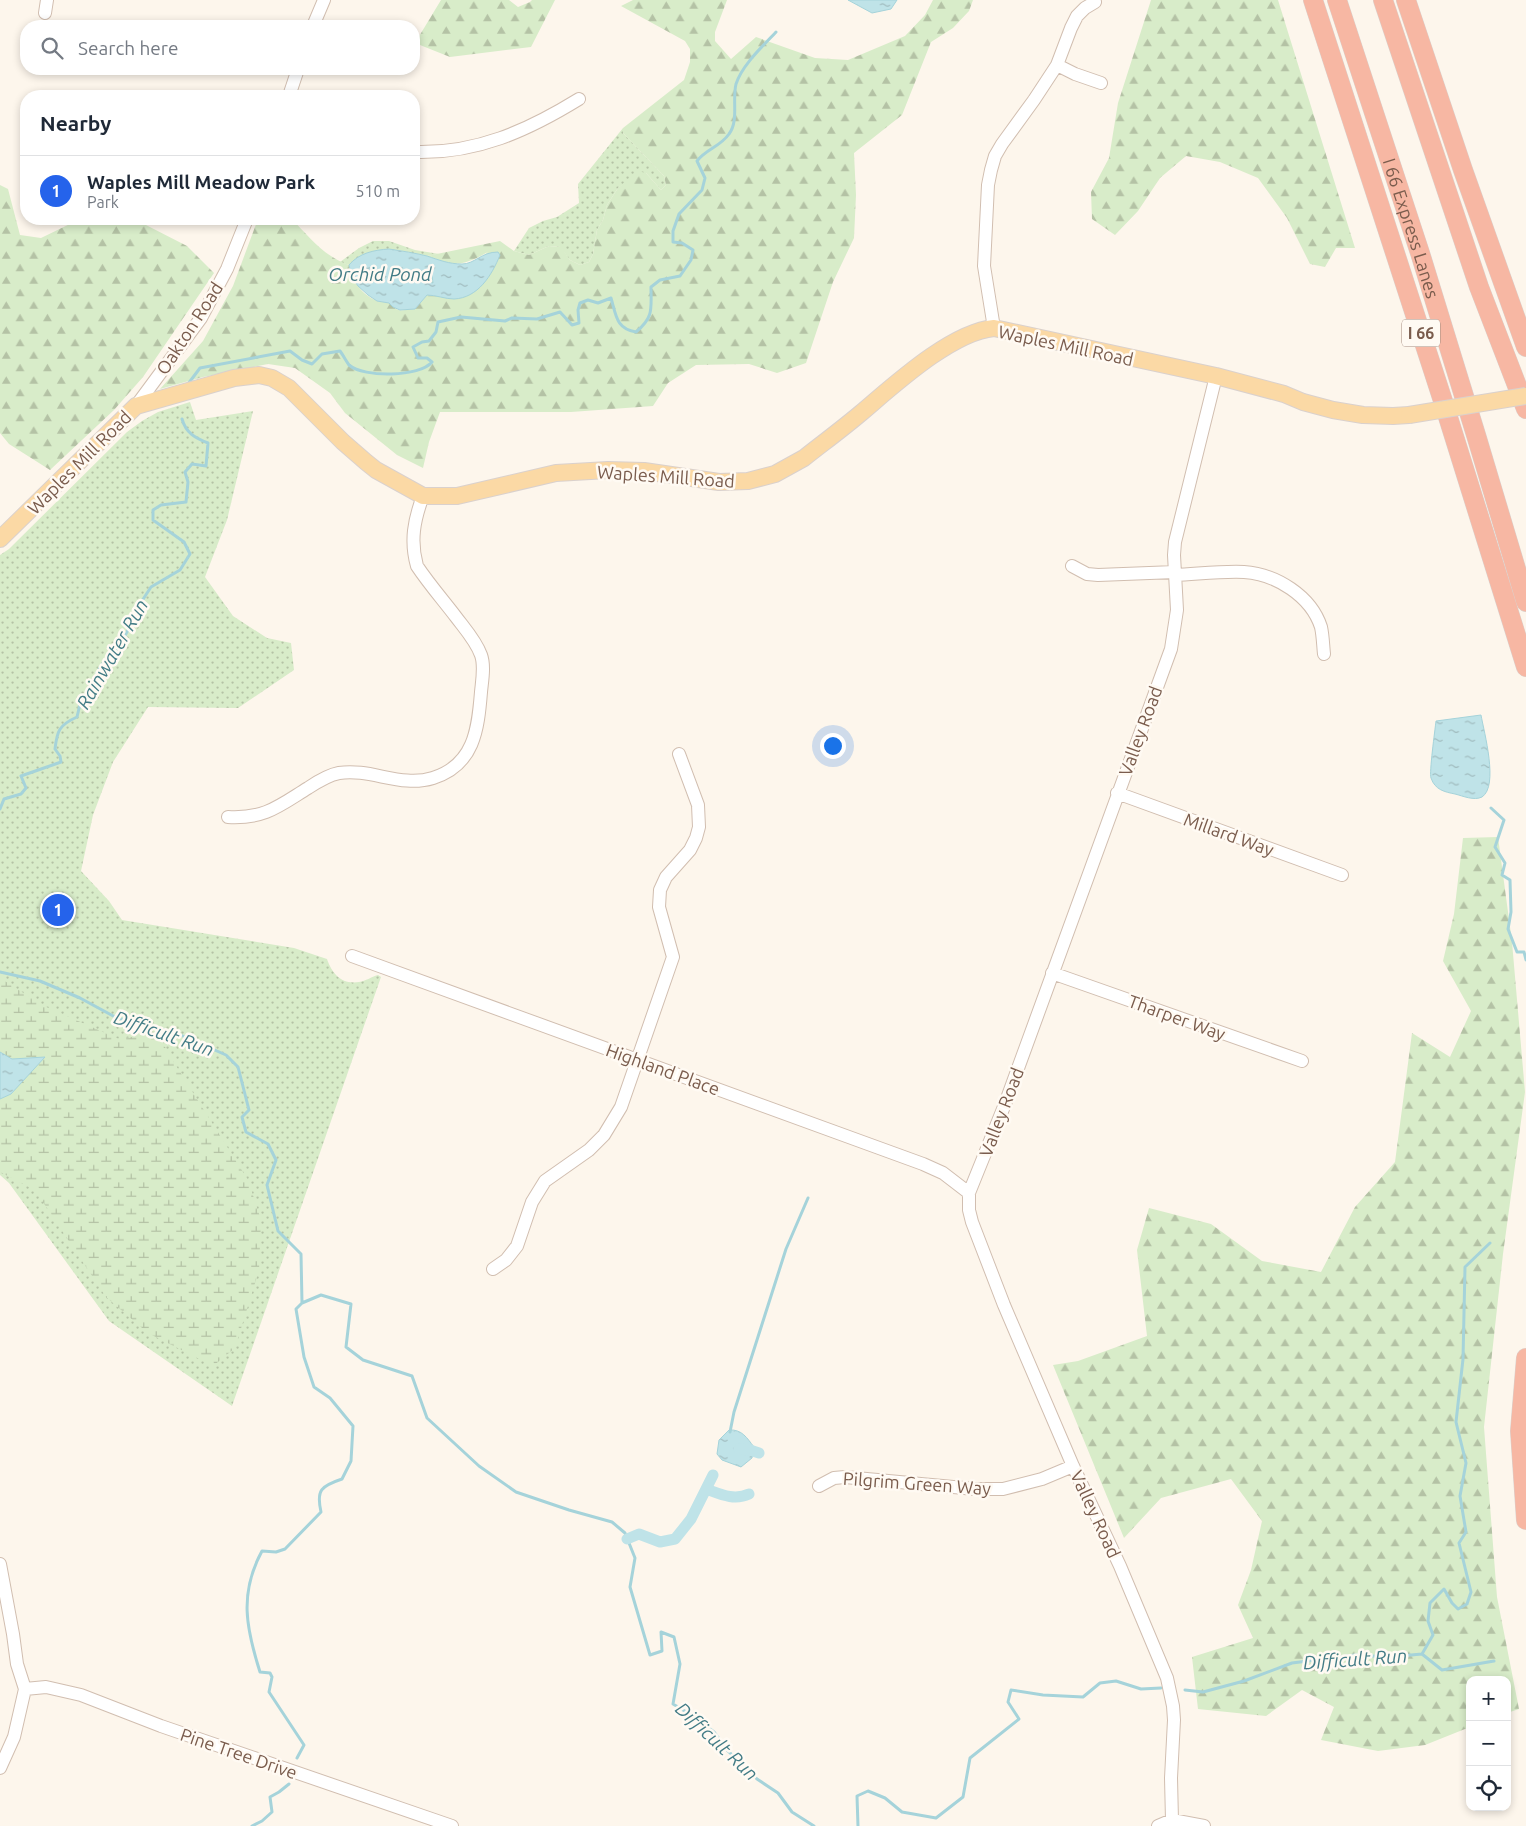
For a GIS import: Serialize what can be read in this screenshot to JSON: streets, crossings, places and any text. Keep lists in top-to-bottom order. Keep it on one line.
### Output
{"streets":{"highway":["I 66 Express Lanes","I 66"],"main road":["Waples Mill Road"],"street":["Oakton Road","Valley Road","Millard Way","Tharper Way","Highland Place","Pilgrim Green Way","Pine Tree Drive"]},"crossings":[["Oakton Road","Waples Mill Road"],["Waples Mill Road","Valley Road"],["Valley Road","Millard Way"],["Valley Road","Tharper Way"],["Valley Road","Highland Place"],["Valley Road","Pilgrim Green Way"]],"water":["Orchid Pond","Rainwater Run","Difficult Run"],"page":{"search":"Search here","heading":"Nearby","list":[{"mark":"1","name":"Waples Mill Meadow Park","note":"Park","value":"510 m"}],"pins":"1","map_buttons":["+","−"]}}
